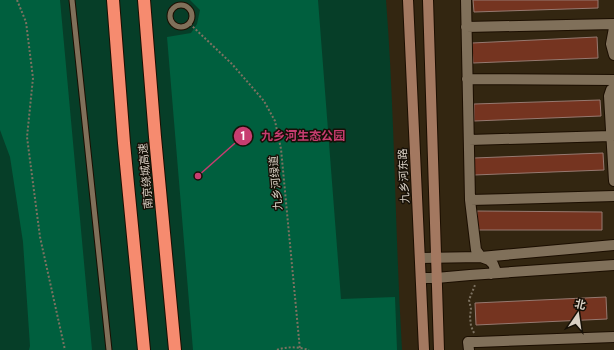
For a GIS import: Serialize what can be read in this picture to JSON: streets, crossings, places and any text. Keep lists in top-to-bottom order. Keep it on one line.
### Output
{"streets":{"highway":["南京绕城高速"],"main road":["九乡河东路"],"path":["九乡河绿道"]},"places":["九乡河生态公园"],"north":"top"}
